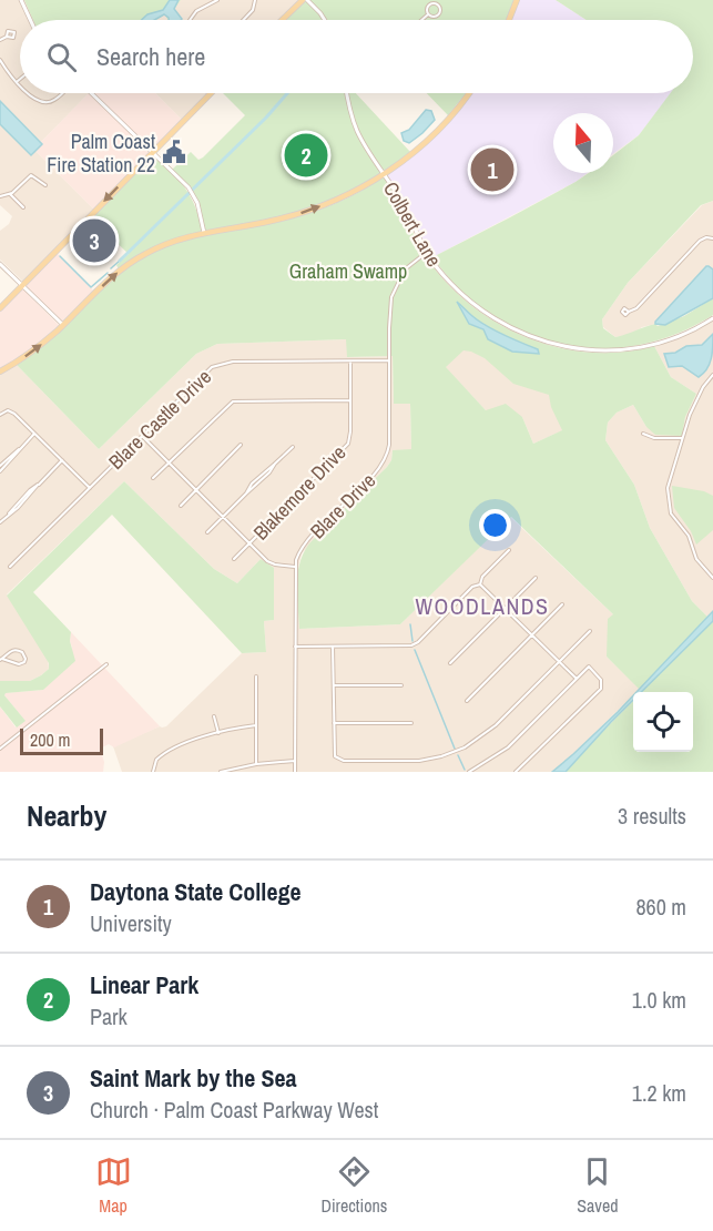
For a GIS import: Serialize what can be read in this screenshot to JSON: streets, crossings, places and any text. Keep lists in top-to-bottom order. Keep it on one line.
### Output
{"streets":{"street":["Colbert Lane","Blare Castle Drive","Blakemore Drive","Blare Drive"]},"crossings":[["Colbert Lane","Blare Drive"],["Blare Castle Drive","Blakemore Drive"],["Blare Castle Drive","Blare Drive"]],"districts":["WOODLANDS"],"parks":["Graham Swamp"],"places":{"public building":["Palm Coast Fire Station 22"]},"scale_bar":"200 m","north":"top","page":{"search":"Search here","pins":["2","1","3"],"scale":"200 m","heading":["Nearby","3 results"],"list":[{"mark":"1","name":"Daytona State College","note":"University","value":"860 m"},{"mark":"2","name":"Linear Park","note":"Park","value":"1.0 km"},{"mark":"3","name":"Saint Mark by the Sea","note":"Church · Palm Coast Parkway West","value":"1.2 km"}],"nav":["Map","Directions","Saved"]}}
